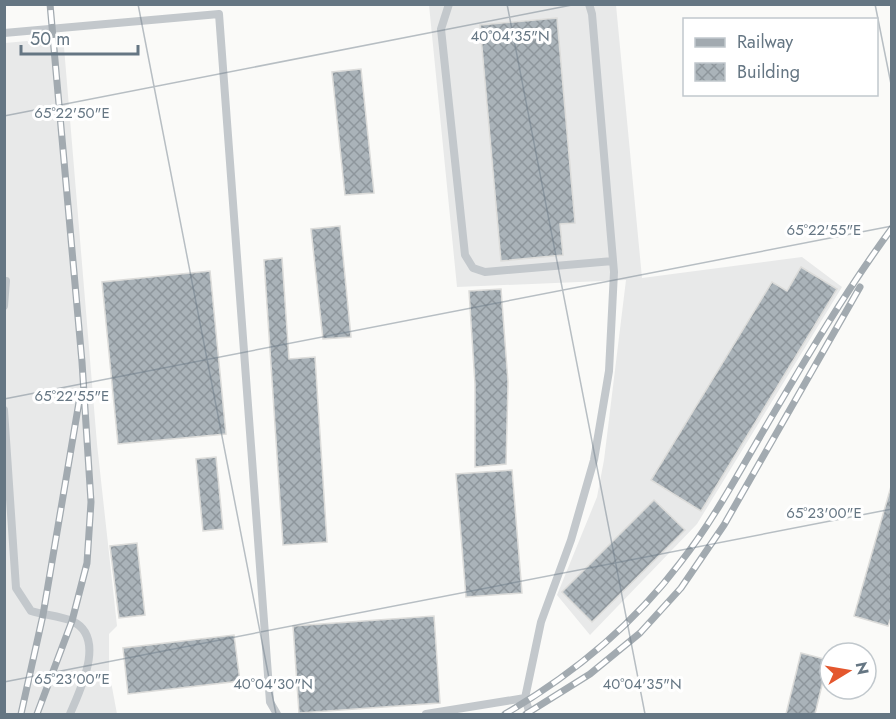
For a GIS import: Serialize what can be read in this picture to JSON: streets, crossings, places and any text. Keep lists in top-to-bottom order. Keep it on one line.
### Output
{"legend":["Railway","Building"],"scale_bar":"50 m","north":"right","coordinates":["40°04'35\"N","65°22'50\"E","65°22'55\"E","65°23'00\"E","40°04'30\"N"]}
